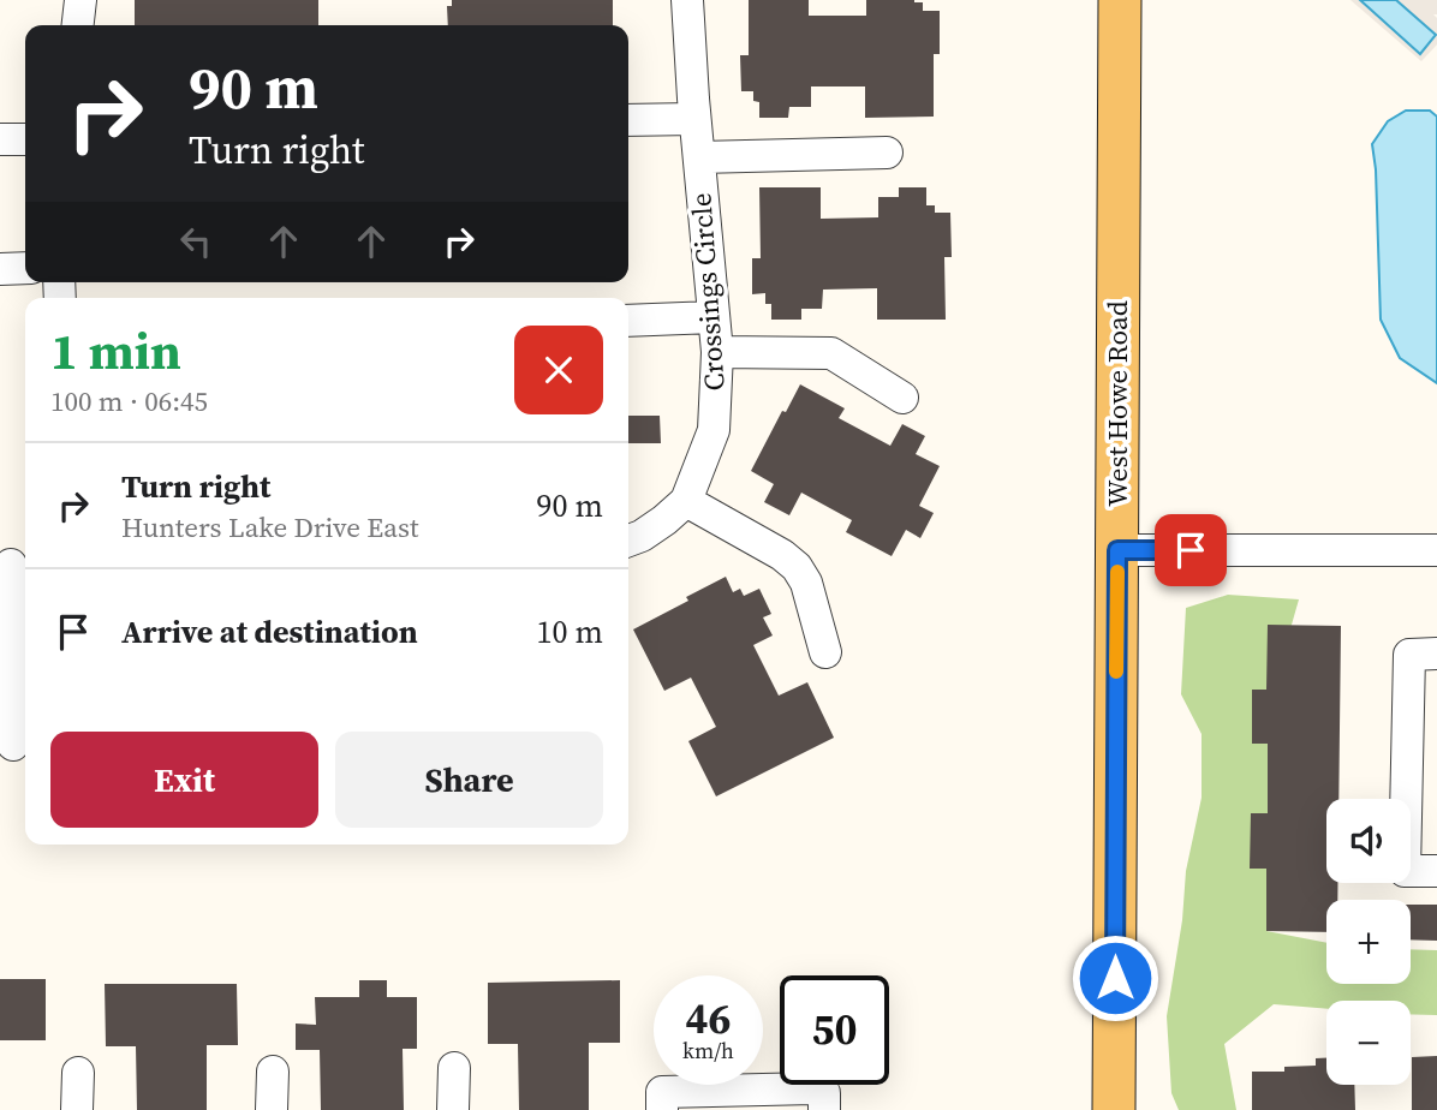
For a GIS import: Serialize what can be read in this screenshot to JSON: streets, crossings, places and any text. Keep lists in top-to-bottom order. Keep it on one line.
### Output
{"streets":{"main road":["West Howe Road"],"street":["Crossings Circle"]},"page":{"turn":["90 m","Turn right"],"heading":["1 min","100 m · 06:45"],"list":[{"name":"Turn right","note":"Hunters Lake Drive East","value":"90 m"},{"name":"Arrive at destination","value":"10 m"}],"buttons":["Exit","Share"],"map_buttons":["+","−"],"speed":"46 km/h","limit":"50"}}
